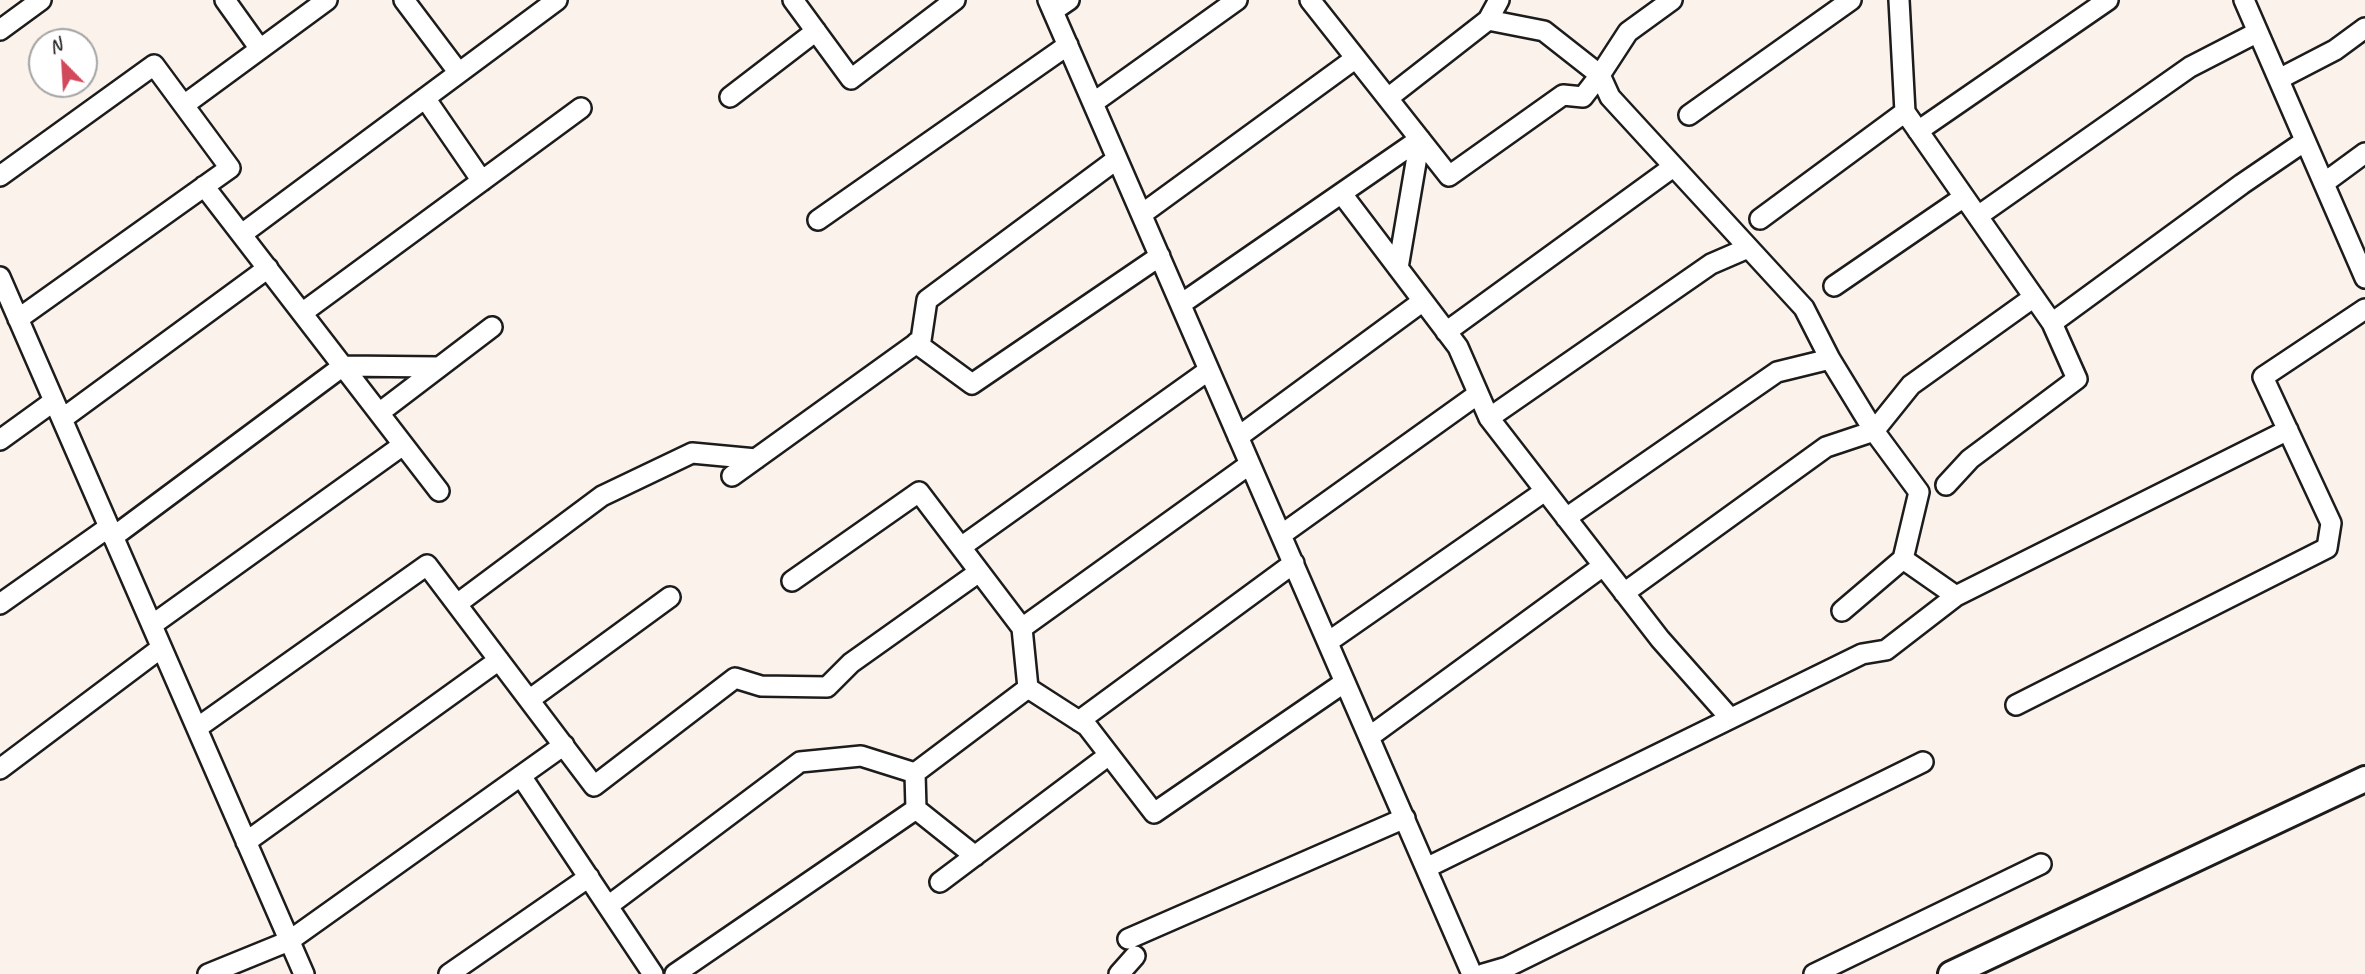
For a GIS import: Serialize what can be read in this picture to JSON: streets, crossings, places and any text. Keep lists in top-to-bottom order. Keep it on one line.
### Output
{"north":"top left"}
